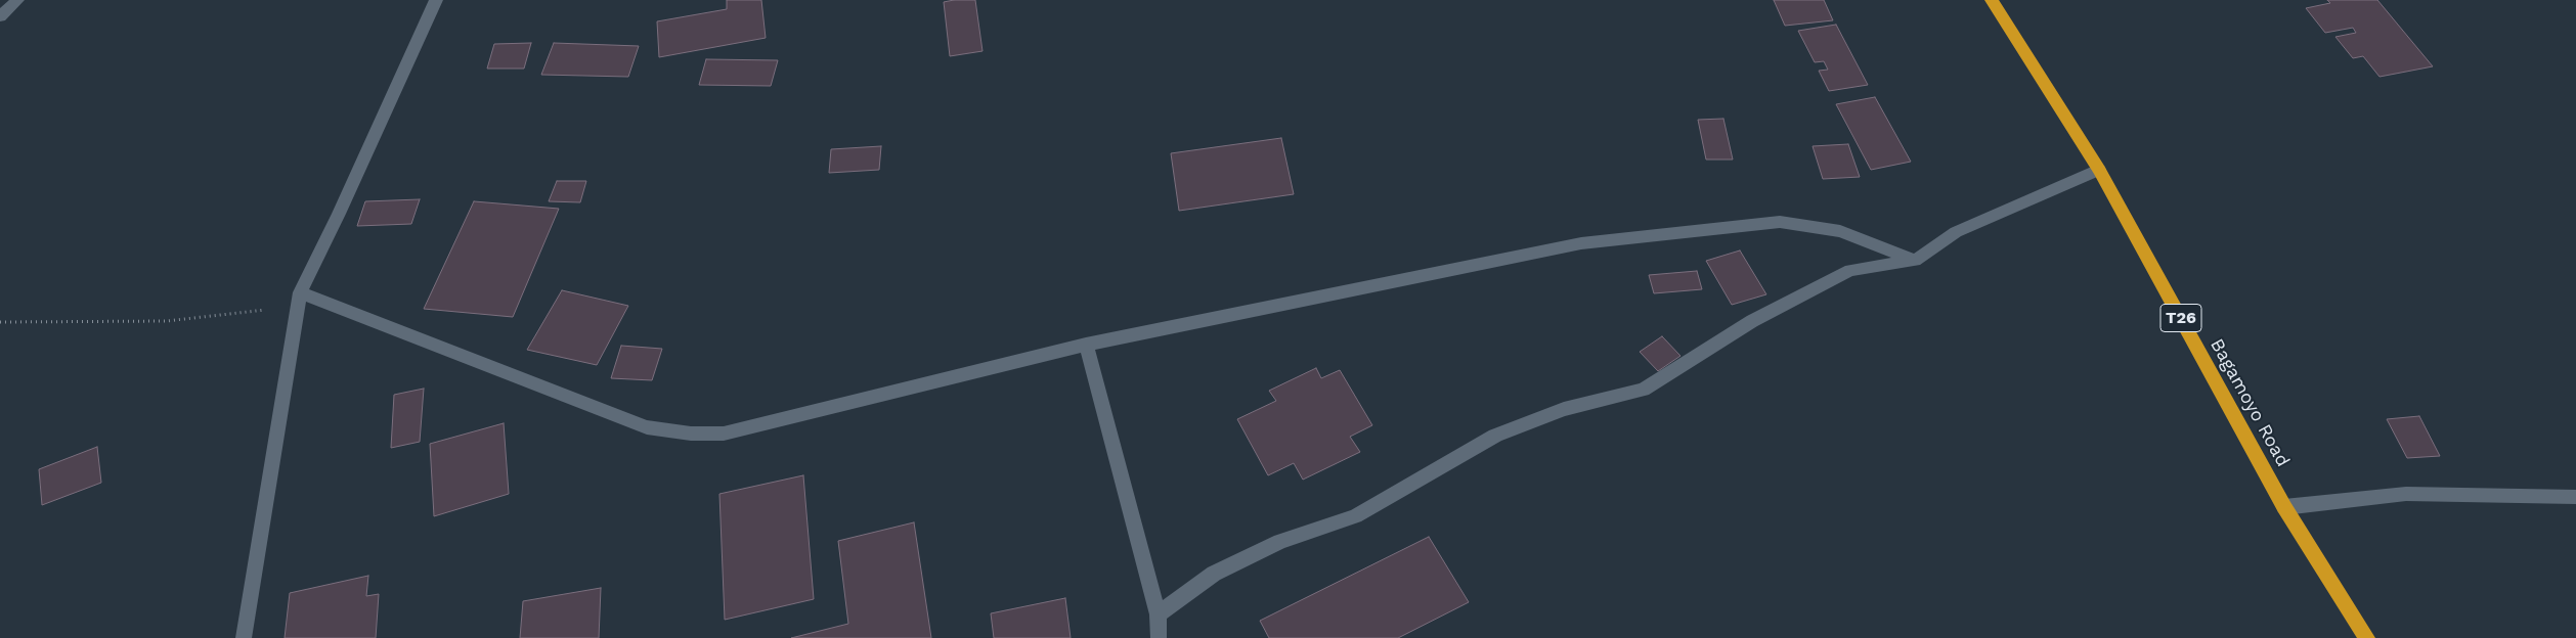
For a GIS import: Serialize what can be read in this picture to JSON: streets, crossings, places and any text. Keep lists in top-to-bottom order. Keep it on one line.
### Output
{"streets":{"highway":["T26","Bagamoyo Road"]}}
